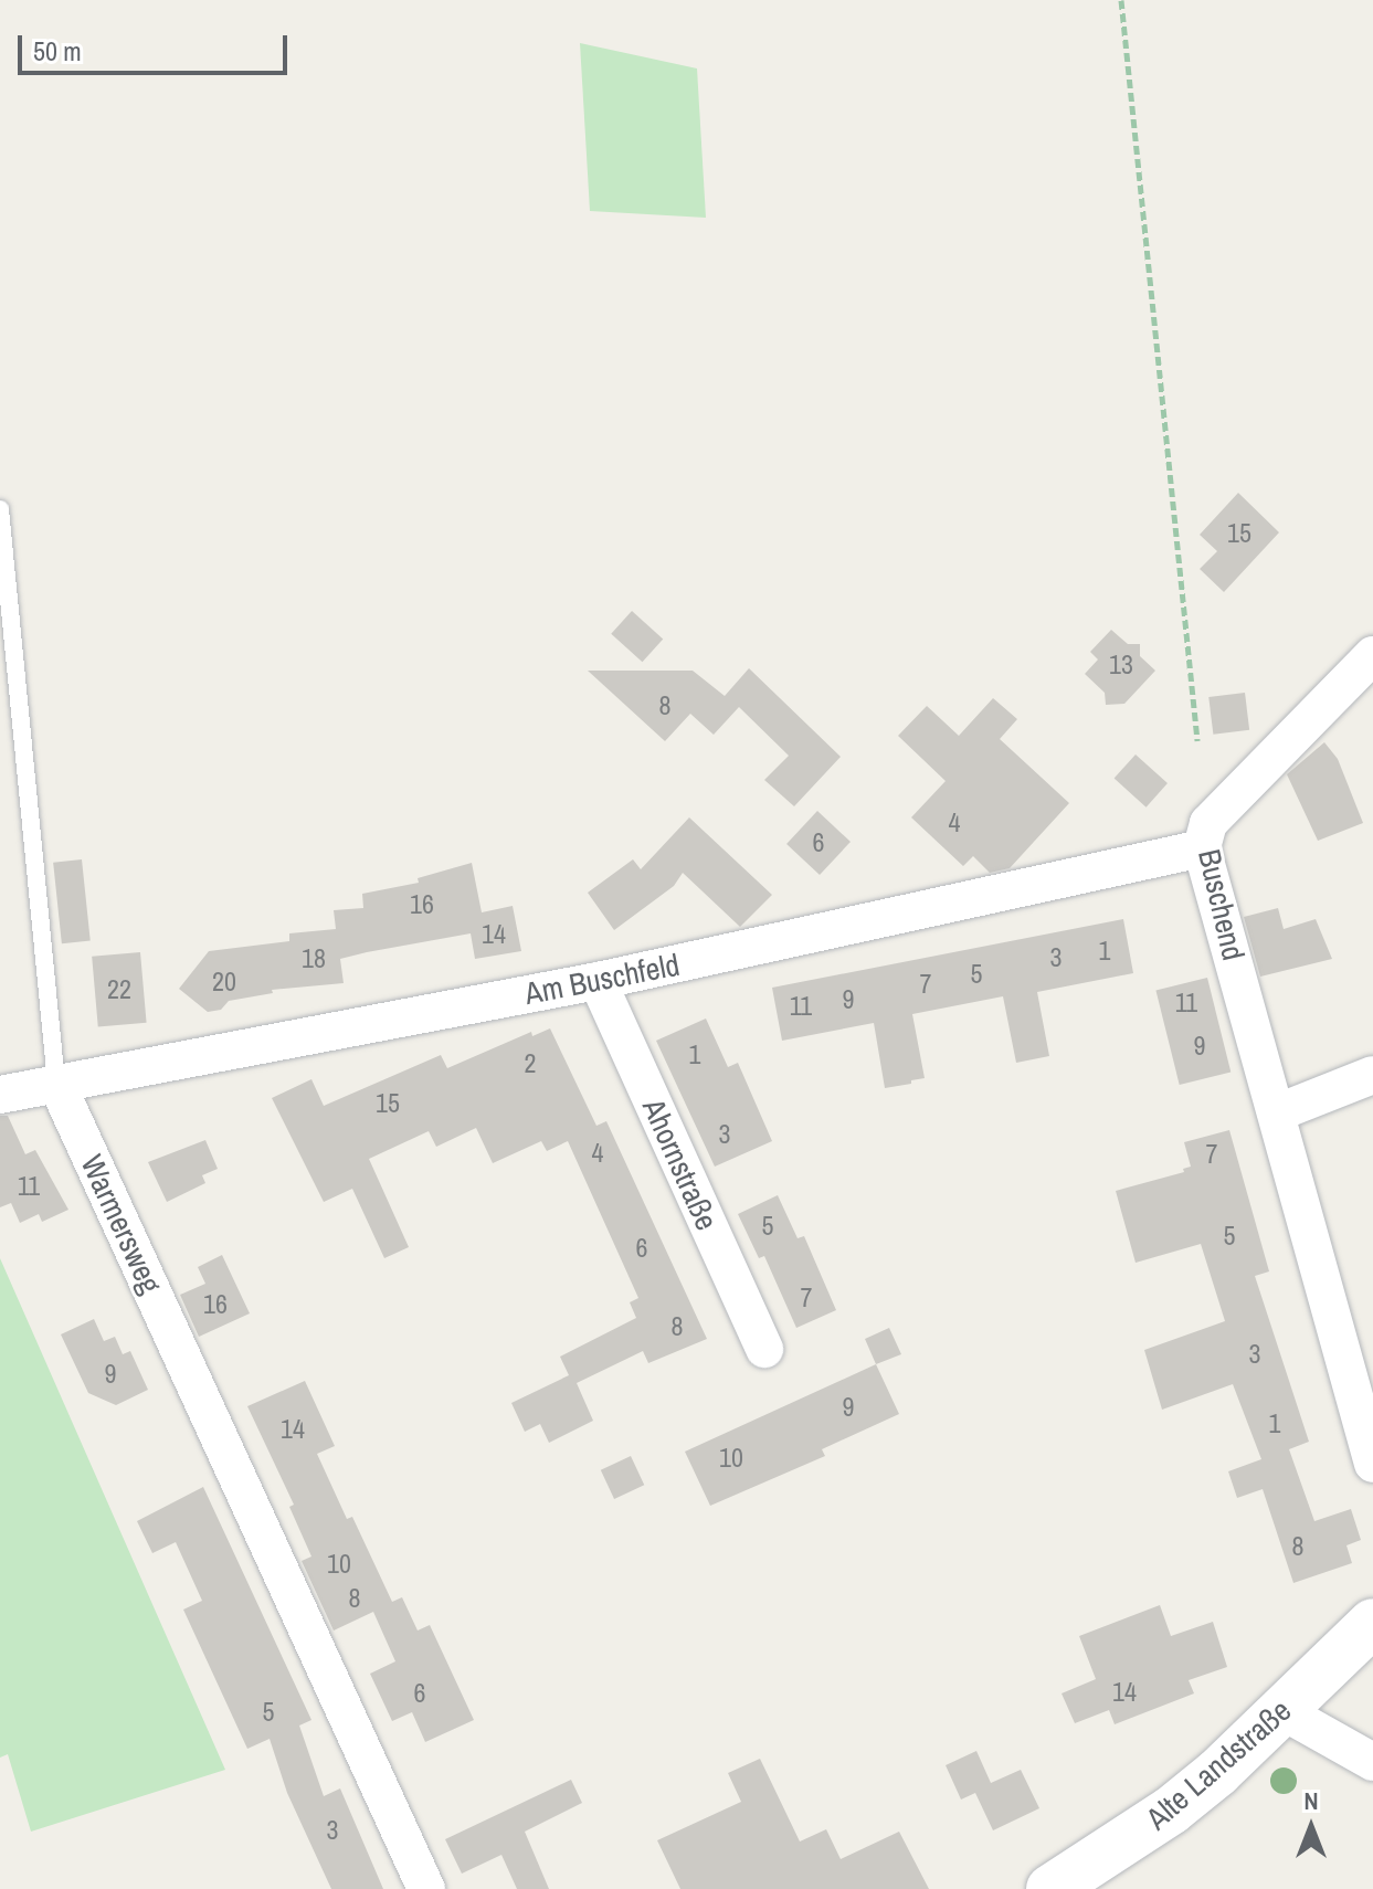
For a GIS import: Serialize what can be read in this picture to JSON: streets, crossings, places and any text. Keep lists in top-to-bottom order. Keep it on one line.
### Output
{"streets":{"main road":["Alte Landstraße"],"street":["Buschend","Am Buschfeld","Ahornstraße","Warmersweg"]},"crossings":[["Buschend","Am Buschfeld"],["Am Buschfeld","Ahornstraße"],["Am Buschfeld","Warmersweg"]],"house_numbers":["15","13","8","4","6","16","14","1","3","18","5","20","7","22","9","11","11","9","1","2","15","3","4","7","11","5","5","6","7","16","8","3","9","9","1","14","10","8","10","8","14","6","5","3"],"scale_bar":"50 m","north":"top"}
